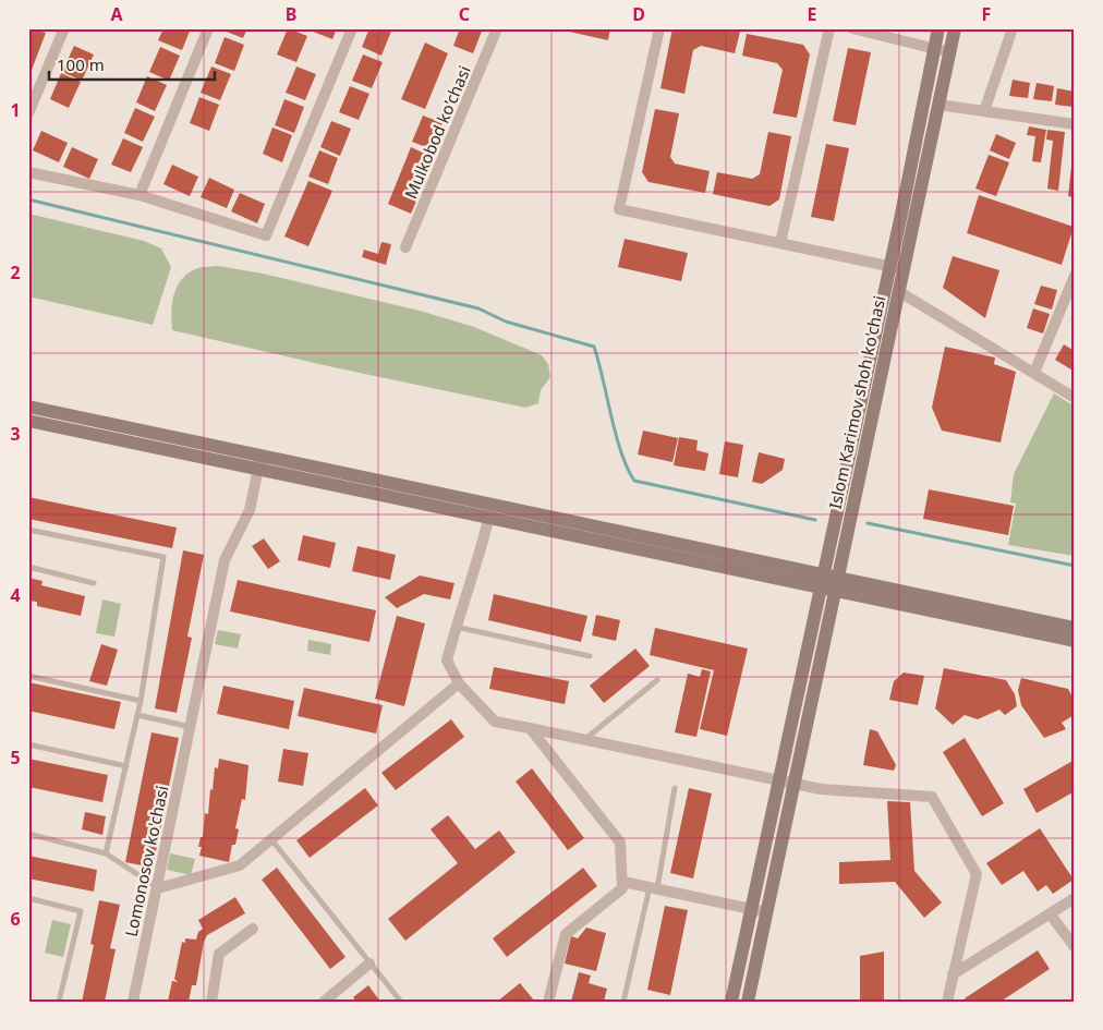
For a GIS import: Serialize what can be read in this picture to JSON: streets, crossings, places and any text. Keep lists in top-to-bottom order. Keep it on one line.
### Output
{"streets":{"main road":["Islom Karimov shoh ko'chasi"],"street":["Mulkobod ko'chasi","Lomonosov ko'chasi"]},"scale_bar":"100 m","grid":{"columns":["A","B","C","D","E","F"],"rows":["1","2","3","4","5","6"]}}
